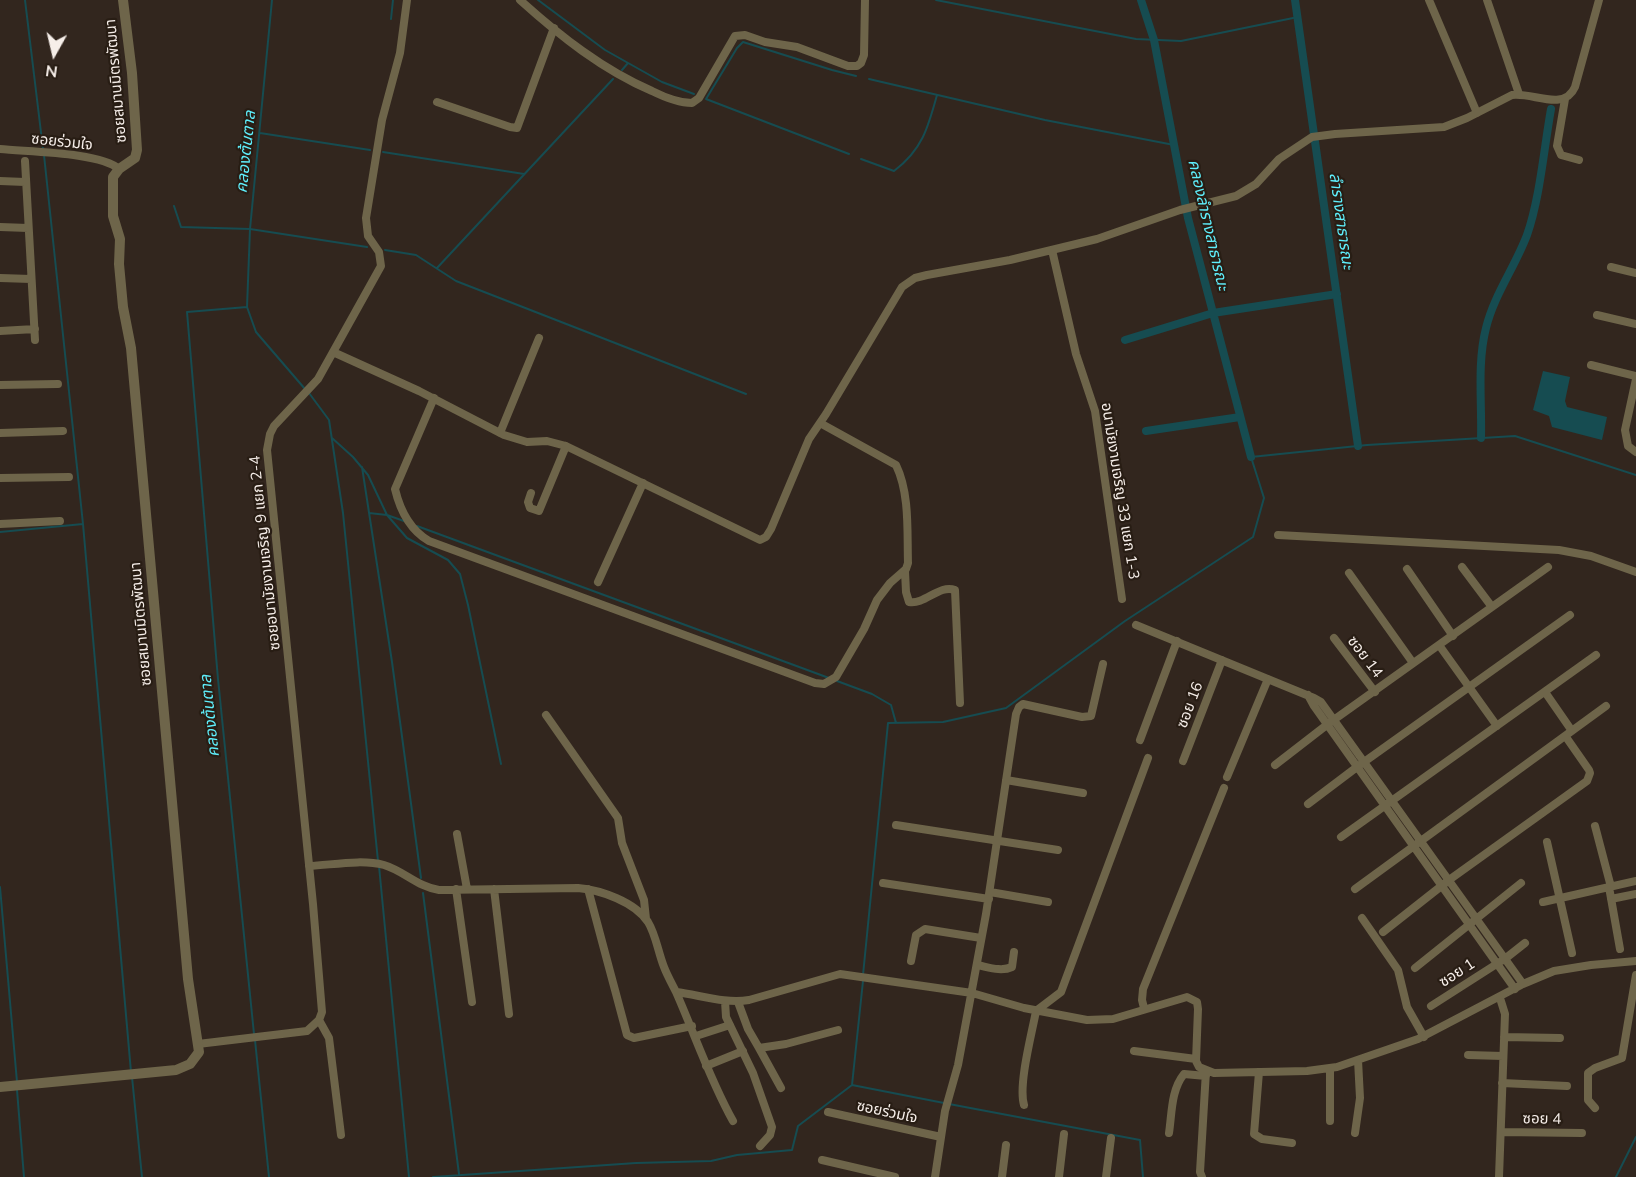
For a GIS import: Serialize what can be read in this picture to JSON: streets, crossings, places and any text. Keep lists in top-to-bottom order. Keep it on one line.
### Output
{"streets":{"street":["ซอยสมานมิตรพัฒนา","ซอยร่วมใจ","อนามัยงามเจริญ 33 แยก 1-3","ซอยอนามัยงามเจริญ 9 แยก 2-4","ซอย 14","ซอย 16","ซอย 1","ซอย 4"]},"crossings":[["ซอยสมานมิตรพัฒนา","ซอยร่วมใจ"]],"water":["คลองต้นตาล","ลำรางสาธารณะ","คลองลำรางสาธารณะ"],"north":"bottom"}
